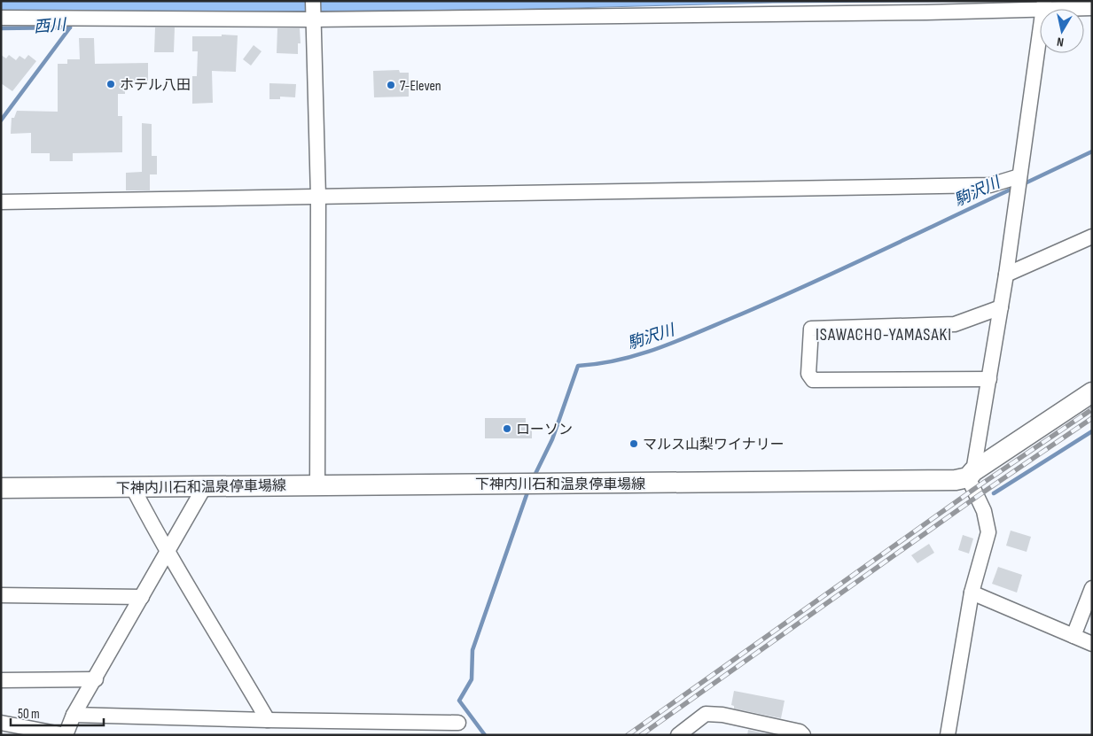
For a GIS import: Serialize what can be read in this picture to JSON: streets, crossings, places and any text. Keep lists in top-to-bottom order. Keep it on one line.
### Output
{"streets":{"main road":["下神内川石和温泉停車場線"]},"districts":["ISAWACHO-YAMASAKI"],"water":["西川","駒沢川"],"places":["ホテル八田","7-Eleven","ローソン","マルス山梨ワイナリー"],"scale_bar":"50 m","north":"bottom"}
